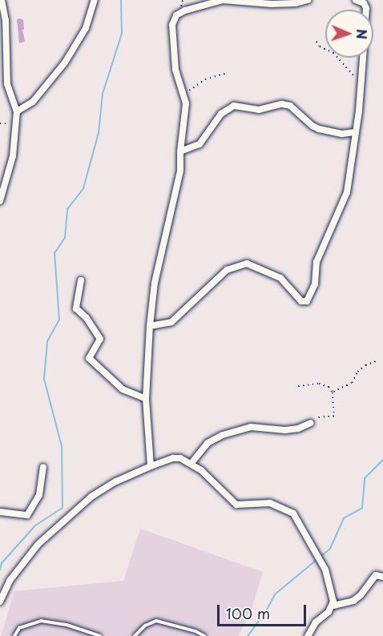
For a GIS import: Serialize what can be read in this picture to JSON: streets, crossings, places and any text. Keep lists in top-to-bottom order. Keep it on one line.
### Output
{"scale_bar":"100 m","north":"right"}
